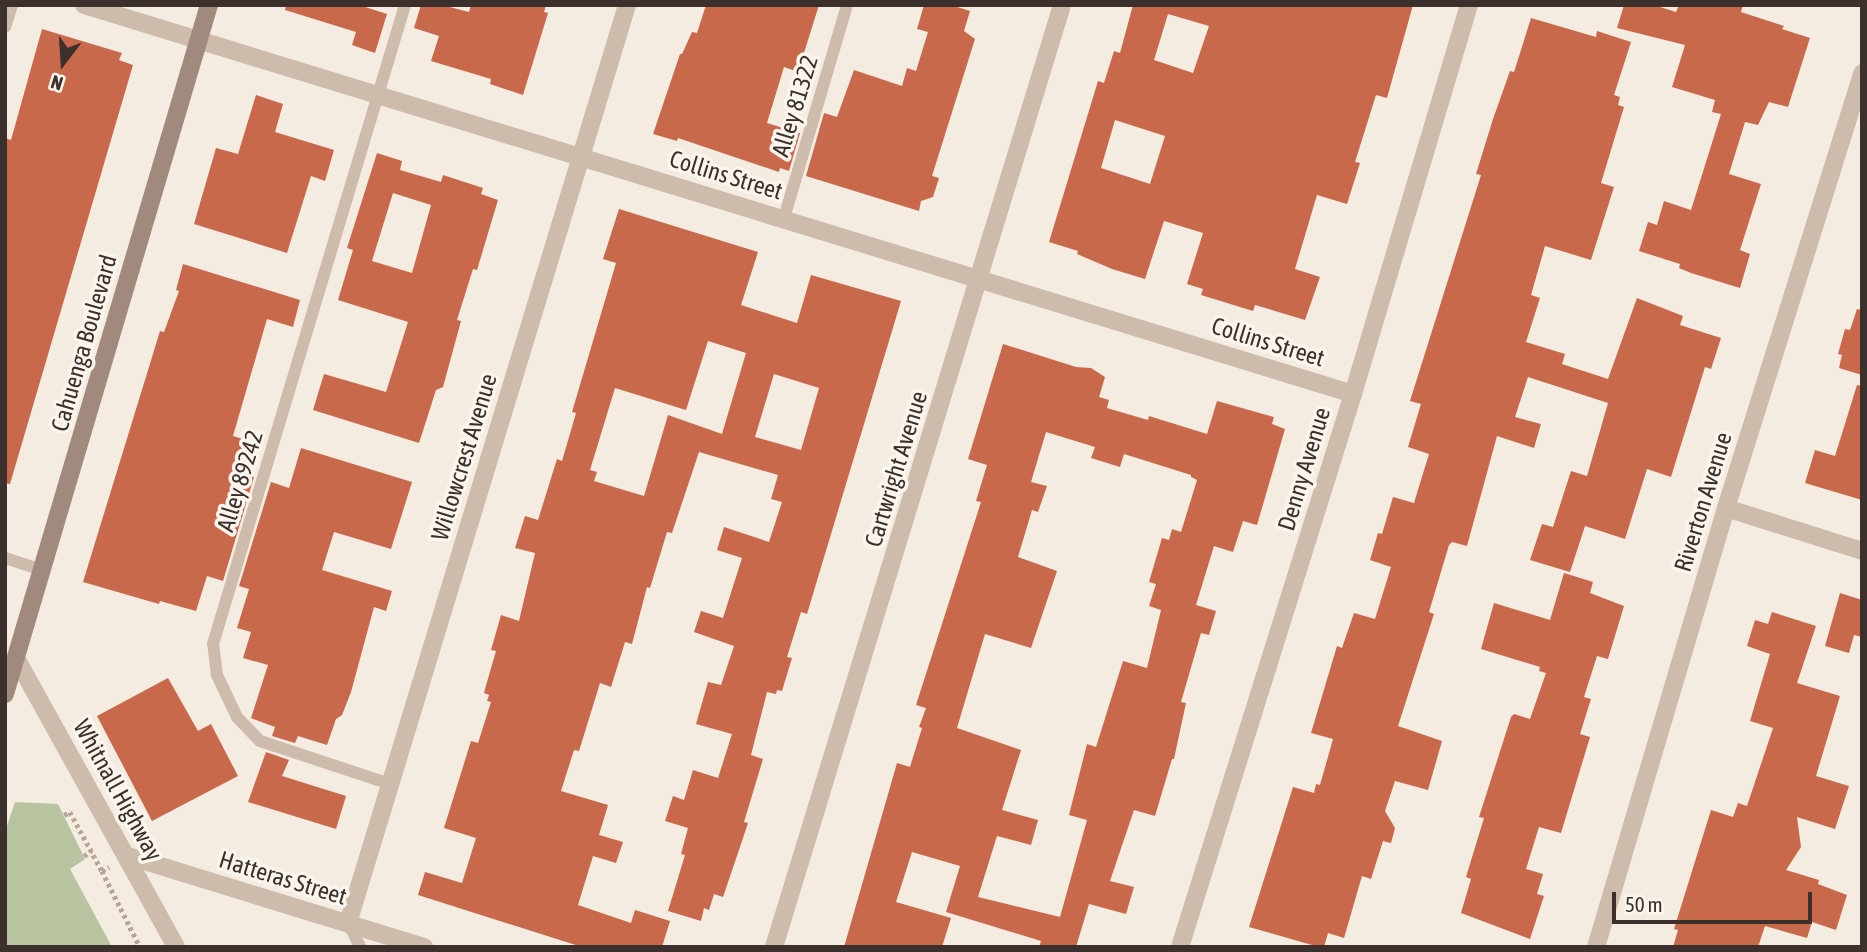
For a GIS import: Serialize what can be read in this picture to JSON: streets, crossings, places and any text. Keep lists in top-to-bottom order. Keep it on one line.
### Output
{"streets":{"main road":["Cahuenga Boulevard"],"street":["Collins Street","Willowcrest Avenue","Cartwright Avenue","Denny Avenue","Riverton Avenue","Whitnall Highway","Hatteras Street"],"lane":["Alley 81322","Alley 89242"]},"crossings":[["Alley 81322","Collins Street"],["Collins Street","Cahuenga Boulevard"],["Collins Street","Willowcrest Avenue"],["Collins Street","Cartwright Avenue"],["Collins Street","Denny Avenue"],["Collins Street","Alley 89242"],["Cahuenga Boulevard","Whitnall Highway"],["Willowcrest Avenue","Alley 89242"],["Willowcrest Avenue","Hatteras Street"],["Whitnall Highway","Hatteras Street"]],"scale_bar":"50 m","north":"bottom"}
